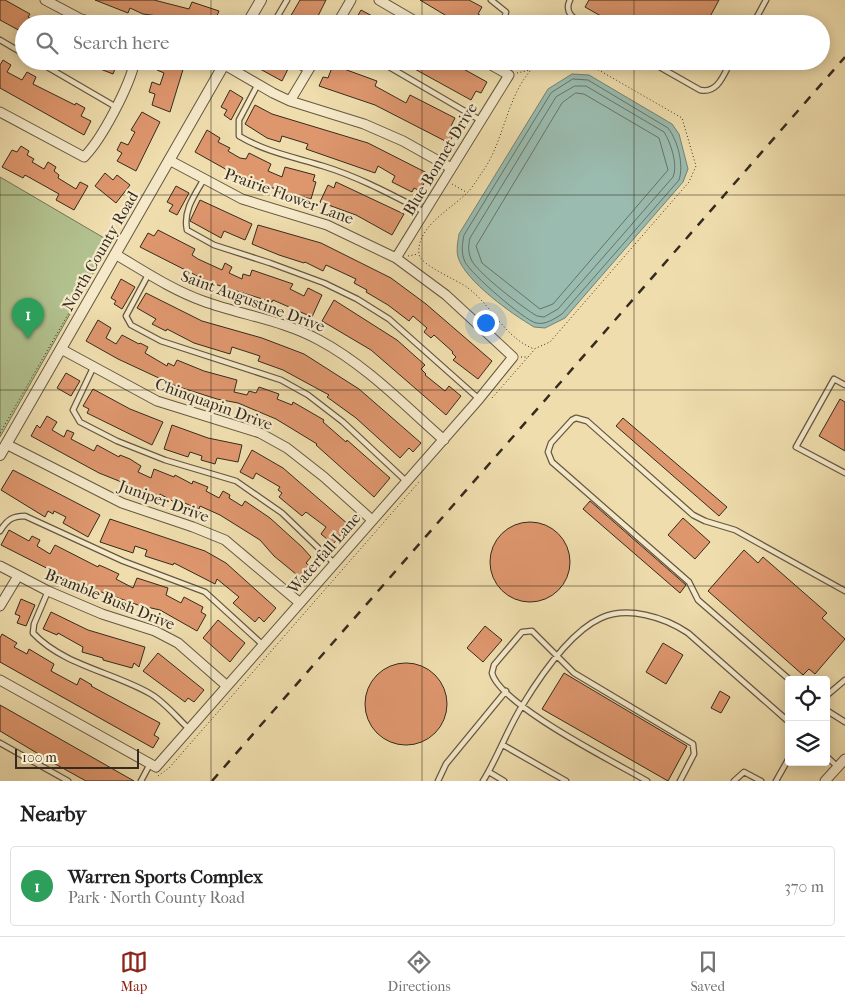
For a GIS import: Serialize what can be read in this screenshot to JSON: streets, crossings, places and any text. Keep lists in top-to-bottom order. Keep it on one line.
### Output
{"streets":{"street":["Blue Bonnet Drive","Prairie Flower Lane","North County Road","Saint Augustine Drive","Chinquapin Drive","Juniper Drive","Waterfall Lane","Bramble Bush Drive"]},"crossings":[["Blue Bonnet Drive","Prairie Flower Lane"],["Prairie Flower Lane","North County Road"],["Prairie Flower Lane","Waterfall Lane"],["North County Road","Saint Augustine Drive"],["North County Road","Chinquapin Drive"],["North County Road","Juniper Drive"],["Saint Augustine Drive","Waterfall Lane"],["Chinquapin Drive","Waterfall Lane"],["Juniper Drive","Waterfall Lane"],["Waterfall Lane","Bramble Bush Drive"]],"scale_bar":"100 m","page":{"search":"Search here","pins":"1","scale":"100 m","heading":"Nearby","list":[{"mark":"1","name":"Warren Sports Complex","note":"Park · North County Road","value":"370 m"}],"nav":["Map","Directions","Saved"]}}
